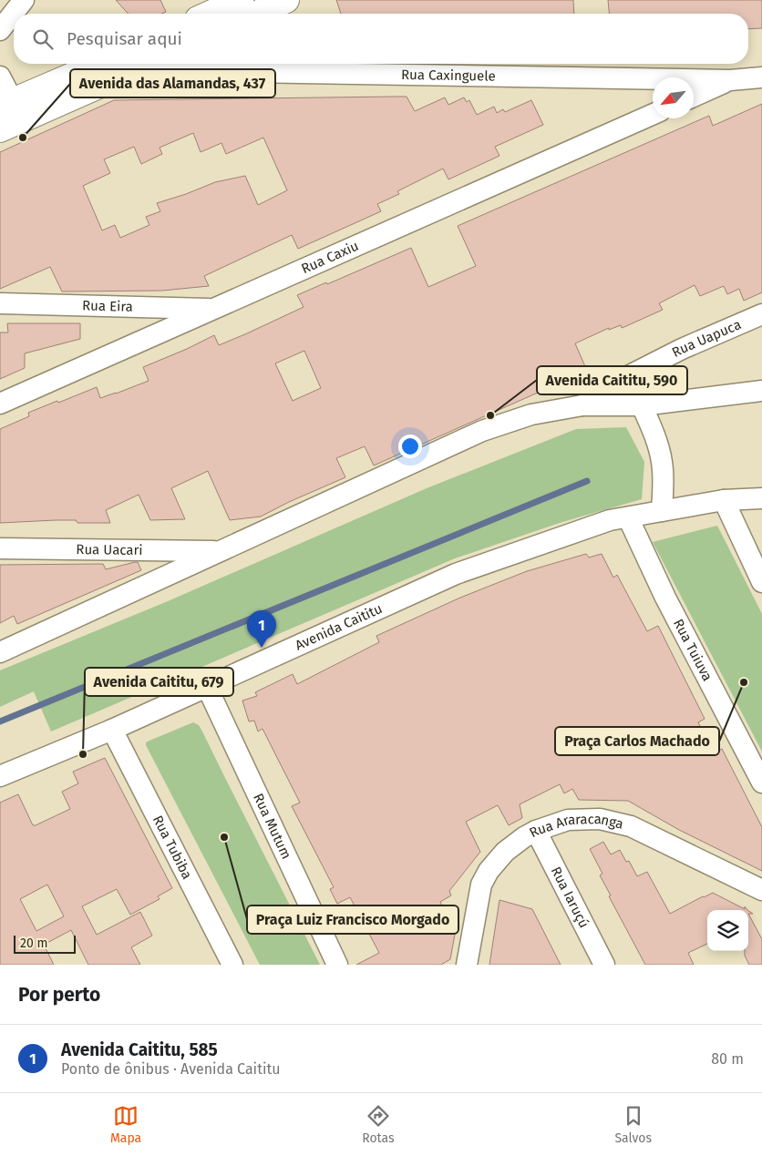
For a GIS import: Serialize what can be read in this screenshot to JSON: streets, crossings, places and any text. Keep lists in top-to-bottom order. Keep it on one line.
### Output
{"streets":{"street":["Rua Caxinguele","Rua Caxiu","Rua Eira","Rua Uapuca","Rua Uacari","Avenida Caititu","Rua Tuiuva","Rua Mutum","Rua Araracanga","Rua Tubiba","Rua Iaruçú"]},"crossings":[["Rua Caxiu","Rua Eira"],["Avenida Caititu","Rua Tuiuva"],["Avenida Caititu","Rua Mutum"],["Avenida Caititu","Rua Tubiba"],["Rua Araracanga","Rua Iaruçú"]],"places":["Avenida das Alamandas, 437","Avenida Caititu, 590","Praça Carlos Machado","Avenida Caititu, 679","Praça Luiz Francisco Morgado"],"scale_bar":"20 m","north":"bottom left","page":{"search":"Pesquisar aqui","pins":"1","scale":"20 m","heading":"Por perto","list":[{"mark":"1","name":"Avenida Caititu, 585","note":"Ponto de ônibus · Avenida Caititu","value":"80 m"}],"nav":["Mapa","Rotas","Salvos"]}}
